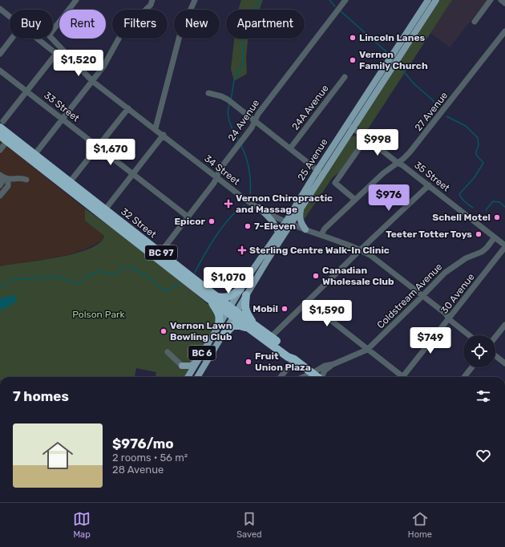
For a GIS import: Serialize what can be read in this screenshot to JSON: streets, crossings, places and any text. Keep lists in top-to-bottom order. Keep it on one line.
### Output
{"streets":{"highway":["32 Street","BC 97"],"main road":["25 Avenue","BC 6"],"street":["33 Street","24A Avenue","27 Avenue","24 Avenue","34 Street","35 Street","30 Avenue","Coldstream Avenue"]},"crossings":[["33 Street","24 Avenue"],["27 Avenue","34 Street"],["27 Avenue","35 Street"],["24 Avenue","34 Street"],["24 Avenue","32 Street"],["25 Avenue","34 Street"],["25 Avenue","35 Street"],["25 Avenue","32 Street"],["34 Street","30 Avenue"],["34 Street","Coldstream Avenue"],["35 Street","30 Avenue"],["35 Street","Coldstream Avenue"],["32 Street","Coldstream Avenue"]],"parks":["Polson Park"],"places":{"other":["Lincoln Lanes","Vernon Family Church","Schell Motel","Epicor","7-Eleven","Teeter Totter Toys","Canadian Wholesale Club","Mobil","Vernon Lawn Bowling Club","Fruit Union Plaza"],"health":["Vernon Chiropractic and Massage","Sterling Centre Walk-In Clinic"]},"page":{"chip":["Buy","Rent","Filters","New","Apartment"],"price":["$1,520","$998","$1,670","$976","$1,070","$1,590","$749"],"heading":"7 homes","list":[{"name":"$976/mo","note":"2 rooms · 56 m² · 28 Avenue"}],"tabs":["Map","Saved","Home"]}}
